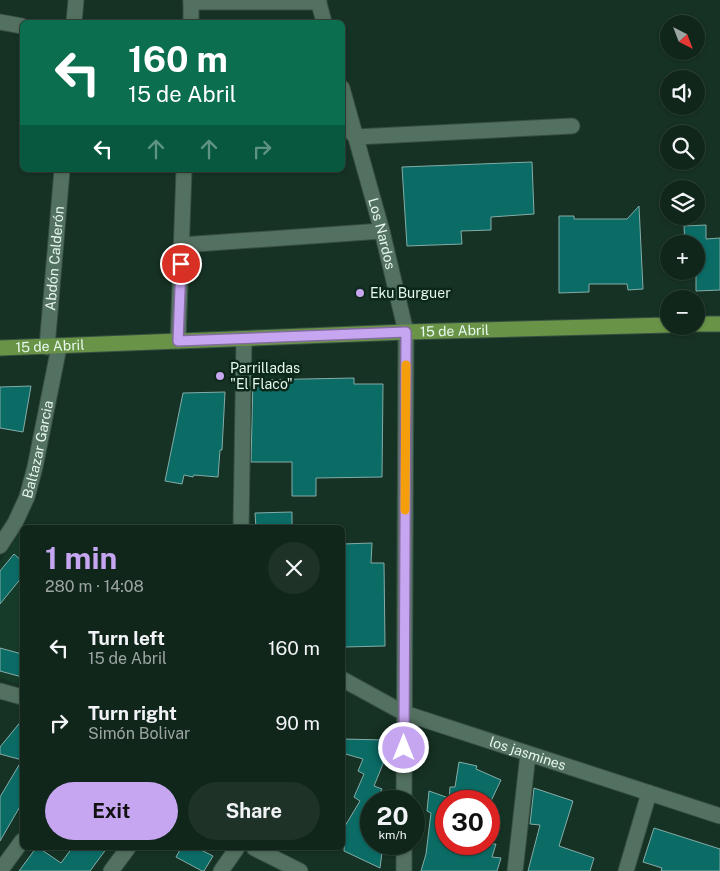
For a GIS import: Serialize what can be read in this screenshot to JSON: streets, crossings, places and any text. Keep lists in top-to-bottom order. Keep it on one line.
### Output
{"streets":{"main road":["15 de Abril"],"street":["Los Nardos","Abdón Calderón","Baltazar Garcia","los jasmines"]},"crossings":[["Los Nardos","15 de Abril"],["Los Nardos","los jasmines"],["Abdón Calderón","15 de Abril"],["Abdón Calderón","Baltazar Garcia"],["15 de Abril","Baltazar Garcia"]],"places":["Eku Burguer","Parrilladas \"El Flaco\""],"north":"bottom right","page":{"map_buttons":["+","−"],"turn":["160 m","15 de Abril"],"heading":["1 min","280 m · 14:08"],"list":[{"name":"Turn left","note":"15 de Abril","value":"160 m"},{"name":"Turn right","note":"Simón Bolivar","value":"90 m"}],"buttons":["Exit","Share"],"speed":"20 km/h","limit":"30"}}
